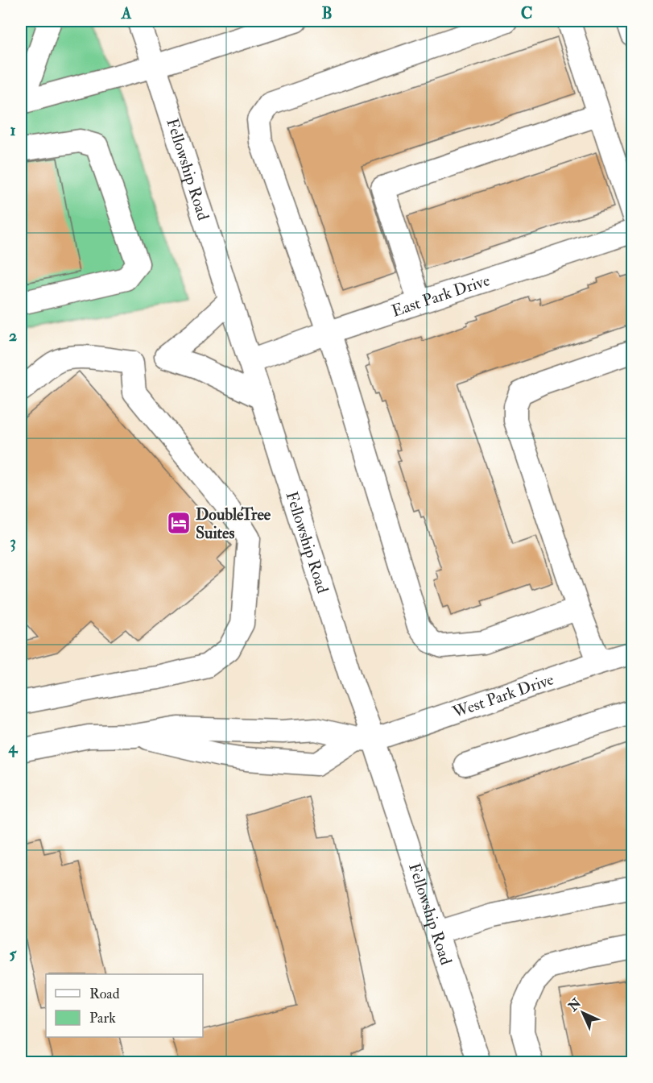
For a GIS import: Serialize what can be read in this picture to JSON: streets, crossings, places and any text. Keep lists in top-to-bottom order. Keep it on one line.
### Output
{"streets":{"street":["Fellowship Road","East Park Drive","West Park Drive"]},"crossings":[["Fellowship Road","East Park Drive"],["Fellowship Road","West Park Drive"]],"places":{"hotel":["DoubleTree Suites"]},"legend":["Road","Park"],"north":"top left","grid":{"columns":["A","B","C"],"rows":["1","2","3","4","5"]}}
